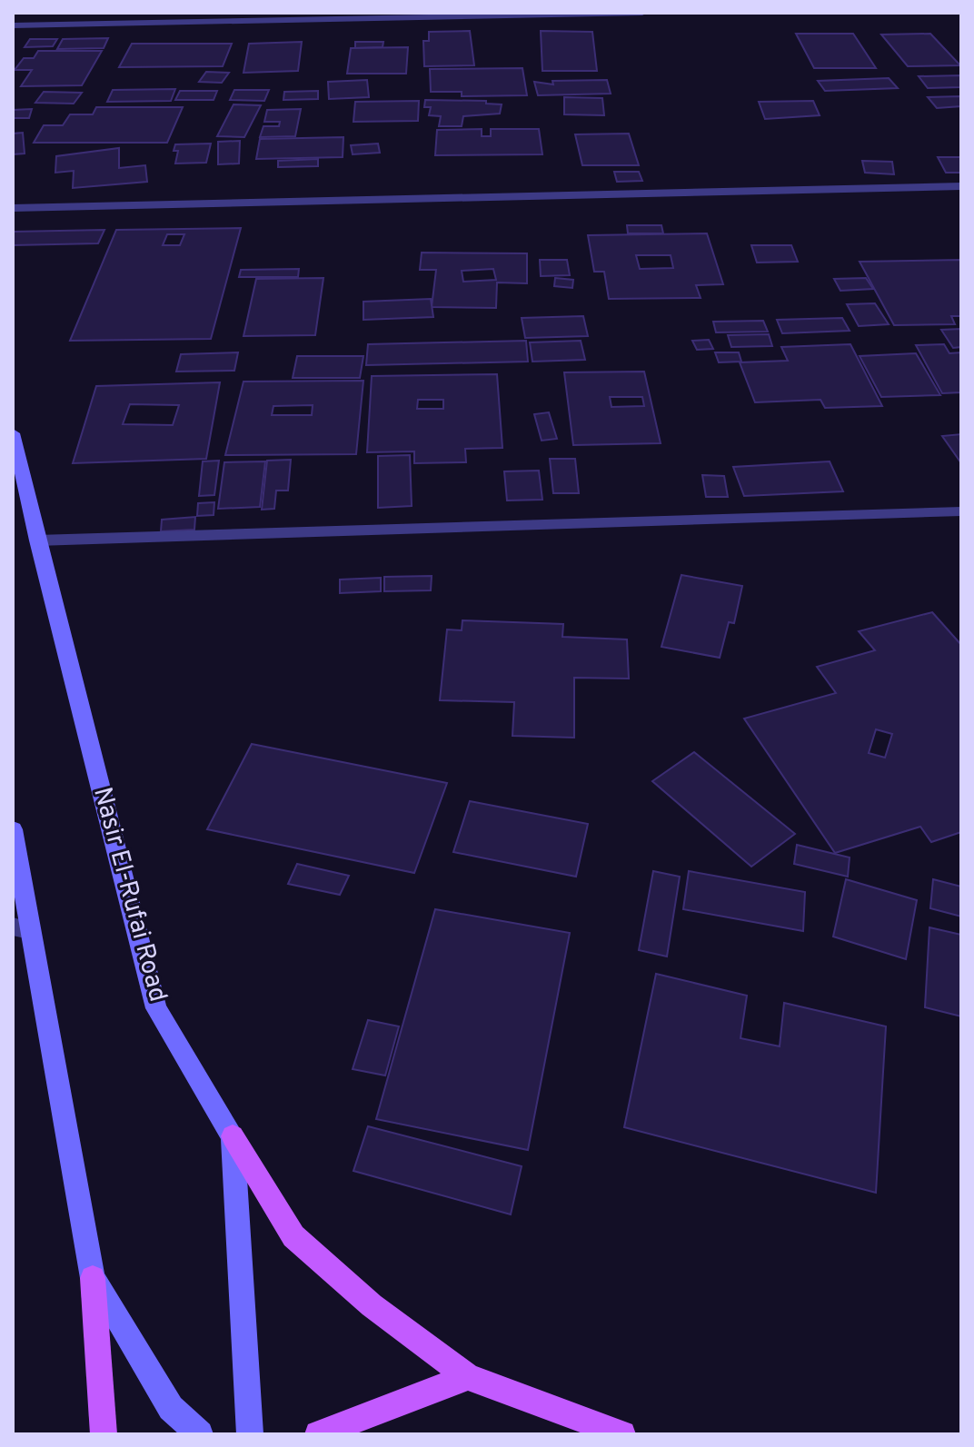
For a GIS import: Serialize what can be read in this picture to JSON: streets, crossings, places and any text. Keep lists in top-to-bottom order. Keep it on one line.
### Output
{"streets":{"main road":["Nasir El-Rufai Road"]}}
